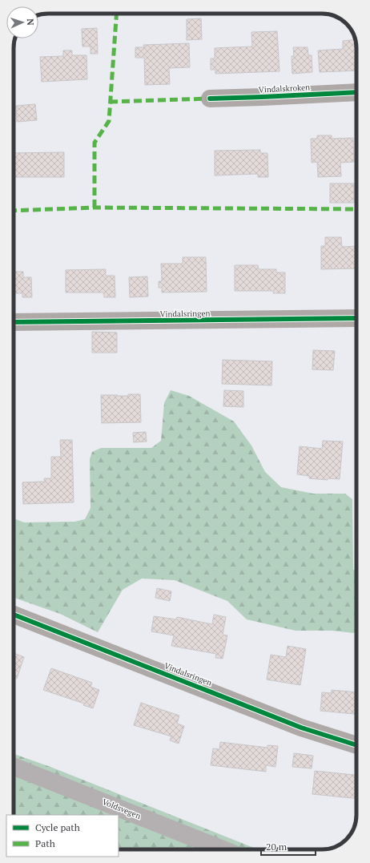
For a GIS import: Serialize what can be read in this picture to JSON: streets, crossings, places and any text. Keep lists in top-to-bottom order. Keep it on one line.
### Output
{"streets":{"highway":["Voldsvegen"],"street":["Vindalskroken","Vindalsringen"]},"legend":["Cycle path","Path"],"scale_bar":"20 m","north":"right"}
